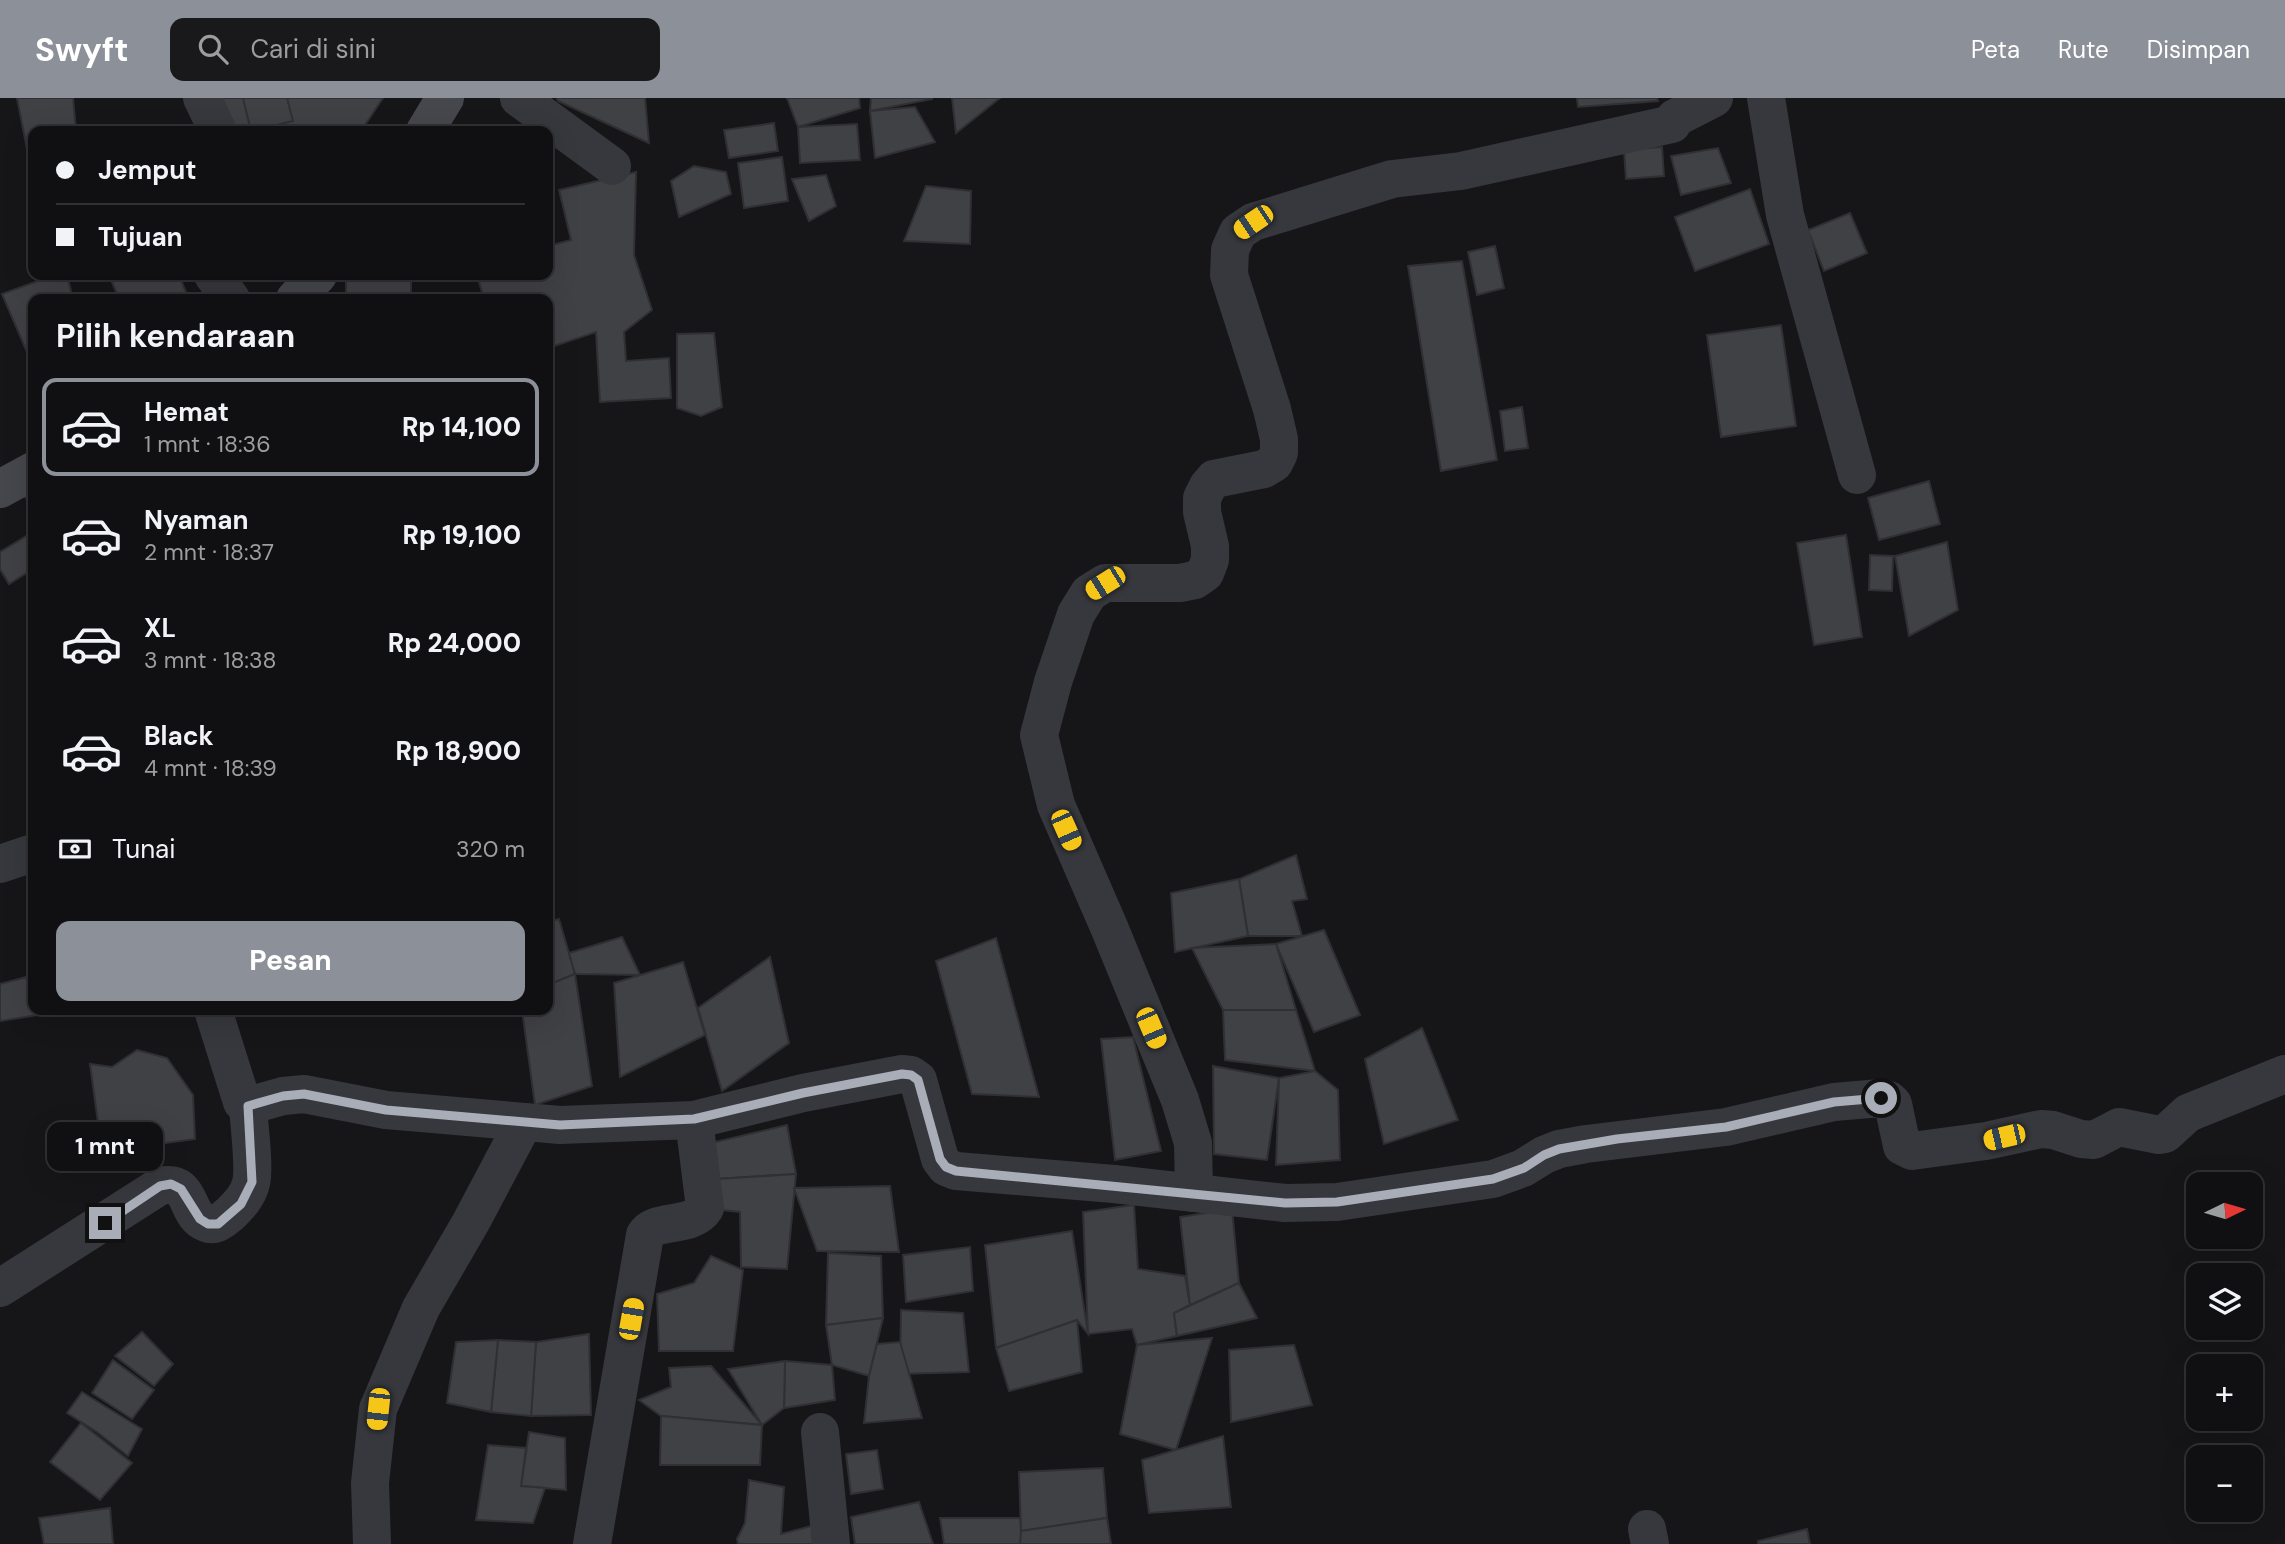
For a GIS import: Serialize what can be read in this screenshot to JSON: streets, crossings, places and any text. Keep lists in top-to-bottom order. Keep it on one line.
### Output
{"north":"right","page":{"header":"Swyft","search":"Cari di sini","nav":["Peta","Rute","Disimpan"],"banner":["Jemput","Tujuan"],"heading":"Pilih kendaraan","list":[{"name":"Hemat","note":"1 mnt · 18:36","value":"Rp 14,100"},{"name":"Nyaman","note":"2 mnt · 18:37","value":"Rp 19,100"},{"name":"XL","note":"3 mnt · 18:38","value":"Rp 24,000"},{"name":"Black","note":"4 mnt · 18:39","value":"Rp 18,900"}],"pay":["Tunai","320 m"],"buttons":"Pesan","bubble":"1 mnt","map_buttons":["+","−"]}}
